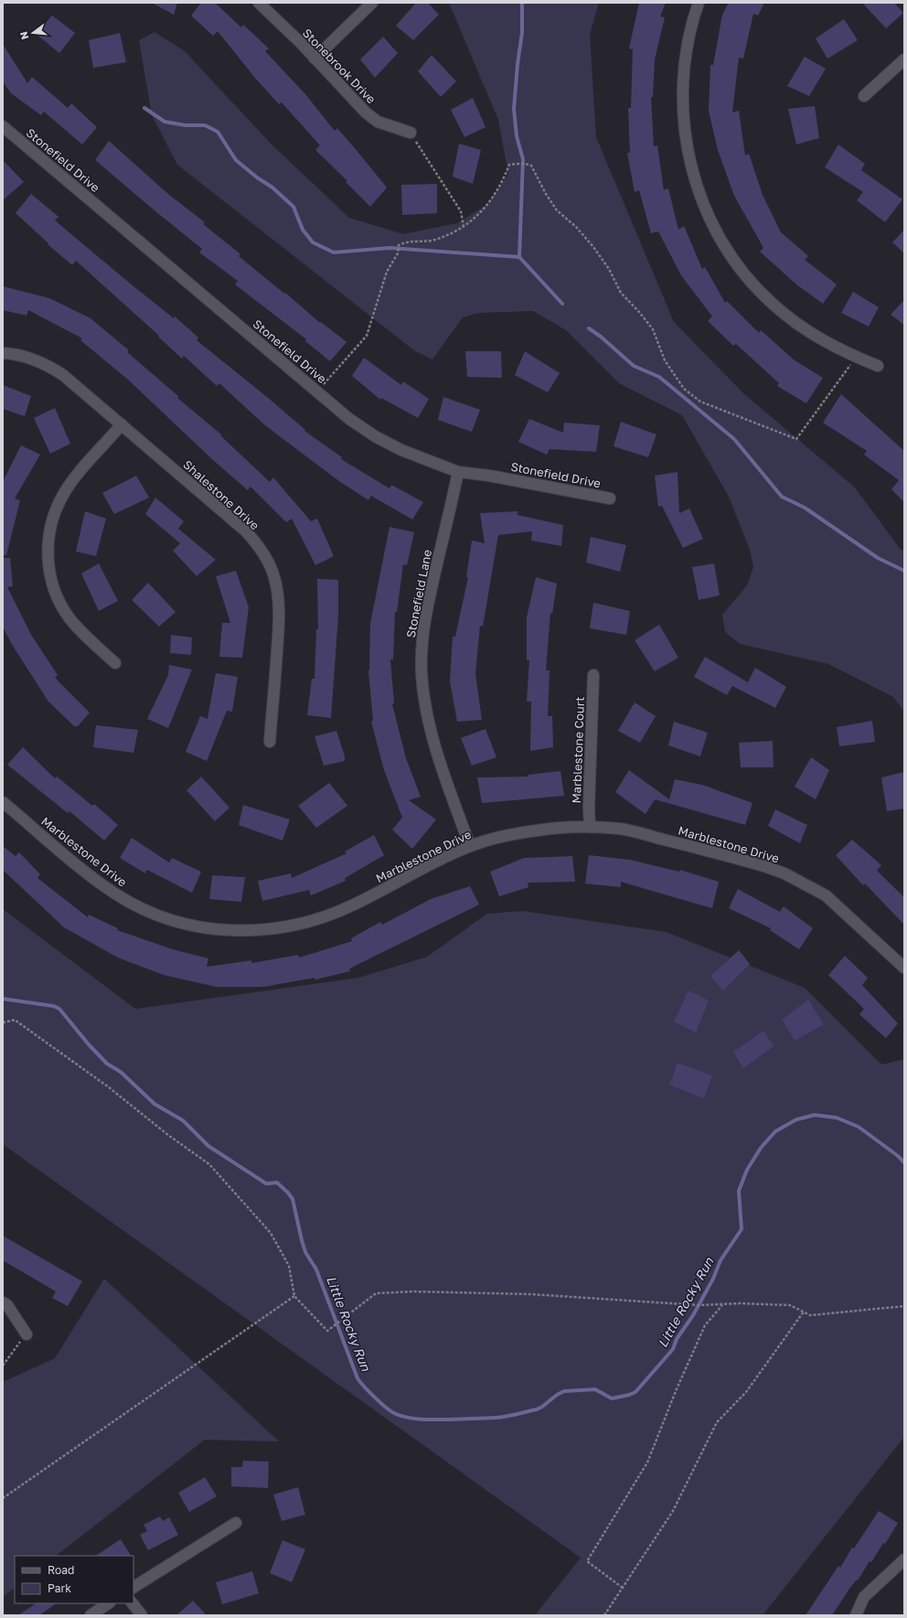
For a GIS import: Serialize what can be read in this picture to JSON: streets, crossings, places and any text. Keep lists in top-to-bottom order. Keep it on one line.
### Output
{"streets":{"street":["Stonebrook Drive","Stonefield Drive","Shalestone Drive","Stonefield Lane","Marblestone Court","Marblestone Drive"]},"crossings":[["Stonefield Drive","Stonefield Lane"],["Stonefield Lane","Marblestone Drive"],["Marblestone Court","Marblestone Drive"]],"water":["Little Rocky Run"],"legend":["Road","Park"],"north":"left"}
